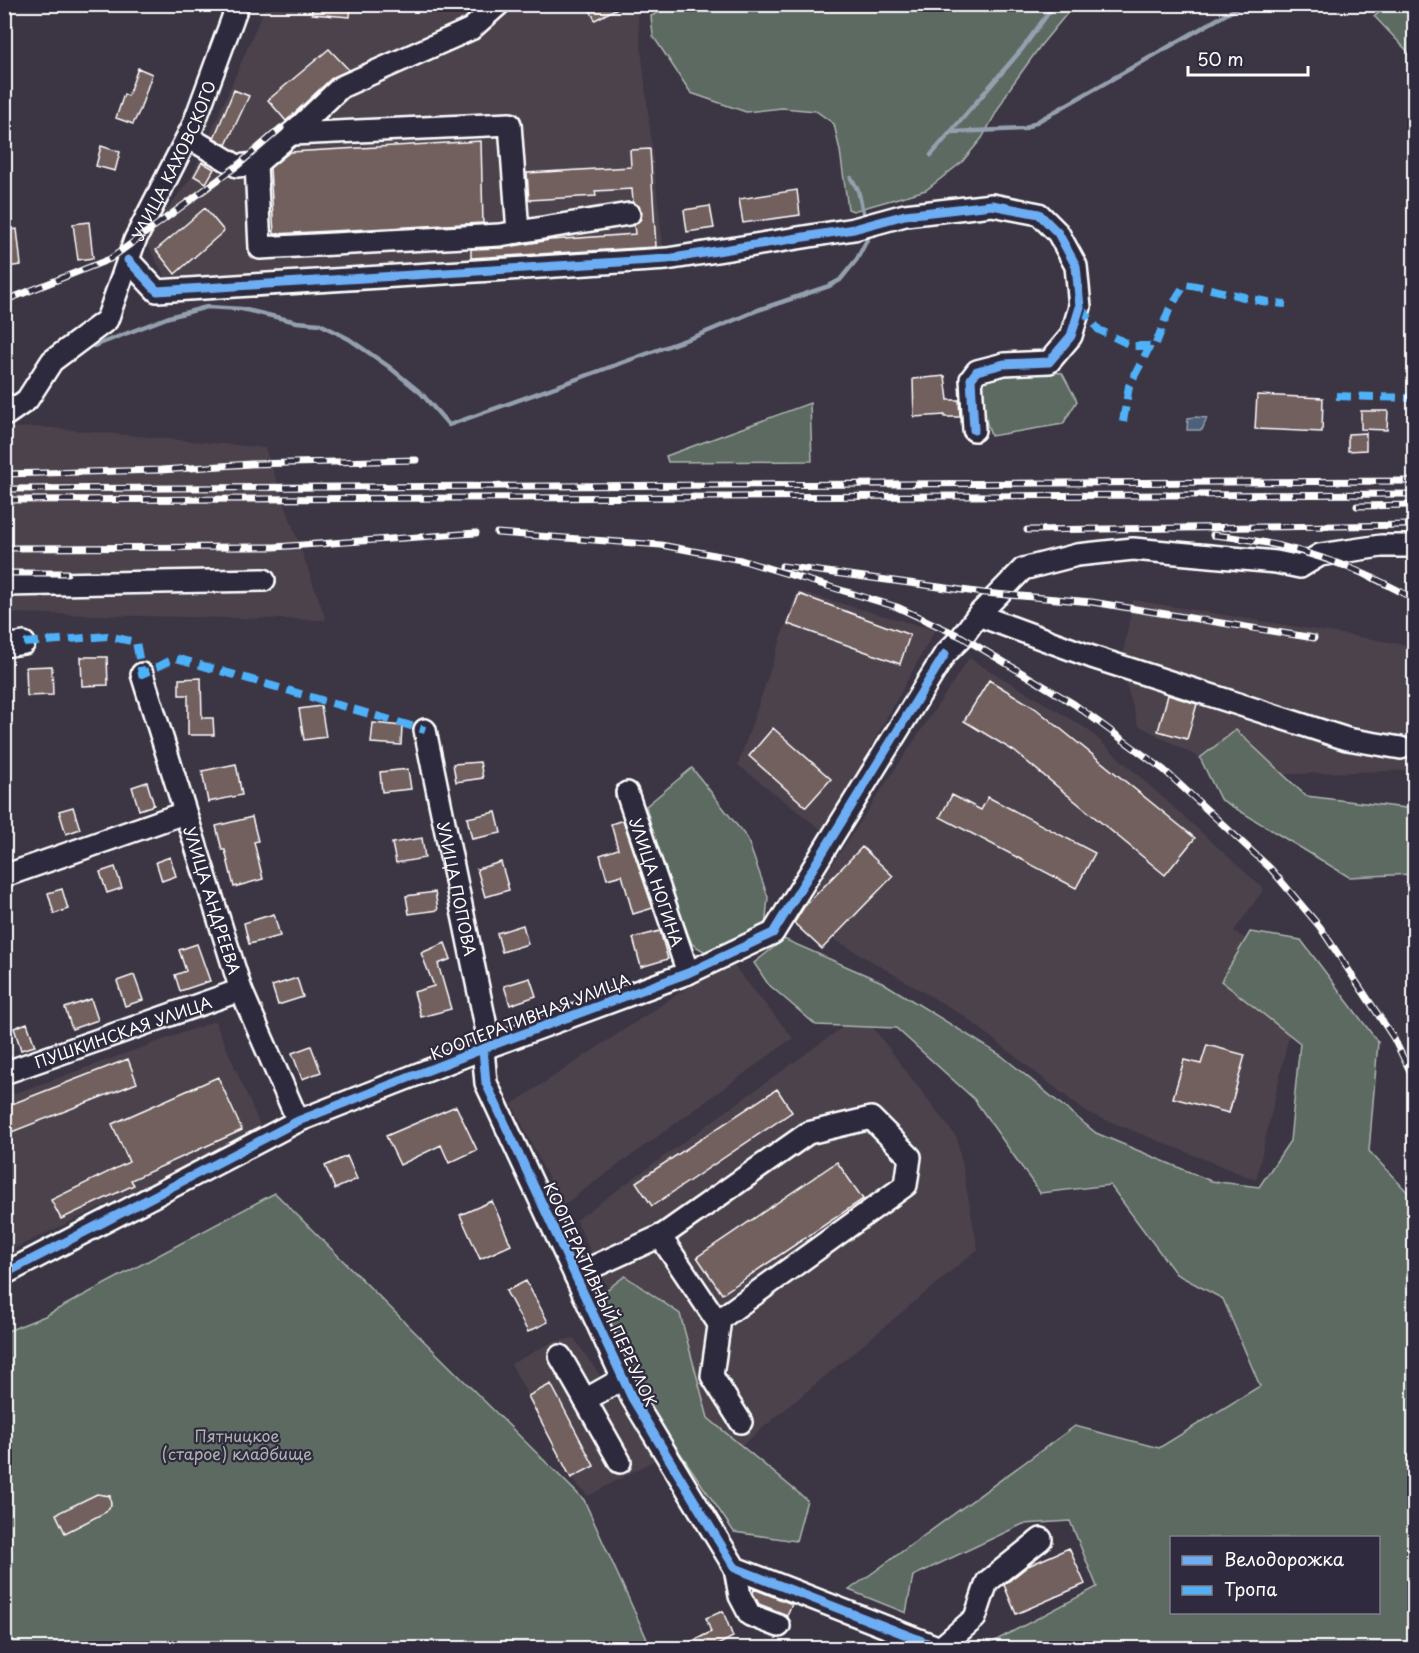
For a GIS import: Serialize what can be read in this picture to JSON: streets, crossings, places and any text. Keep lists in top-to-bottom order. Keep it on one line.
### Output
{"streets":{"street":["УЛИЦА КАХОВСКОГО","УЛИЦА НОГИНА","УЛИЦА ПОПОВА","УЛИЦА АНДРЕЕВА","КООПЕРАТИВНАЯ УЛИЦА","ПУШКИНСКАЯ УЛИЦА","КООПЕРАТИВНЫЙ ПЕРЕУЛОК"]},"crossings":[["УЛИЦА НОГИНА","КООПЕРАТИВНАЯ УЛИЦА"],["УЛИЦА ПОПОВА","КООПЕРАТИВНАЯ УЛИЦА"],["УЛИЦА ПОПОВА","КООПЕРАТИВНЫЙ ПЕРЕУЛОК"],["УЛИЦА АНДРЕЕВА","КООПЕРАТИВНАЯ УЛИЦА"],["УЛИЦА АНДРЕЕВА","ПУШКИНСКАЯ УЛИЦА"],["КООПЕРАТИВНАЯ УЛИЦА","КООПЕРАТИВНЫЙ ПЕРЕУЛОК"]],"parks":["Пятницкое (старое) кладбище"],"legend":["Велодорожка","Тропа"],"scale_bar":"50 m"}
